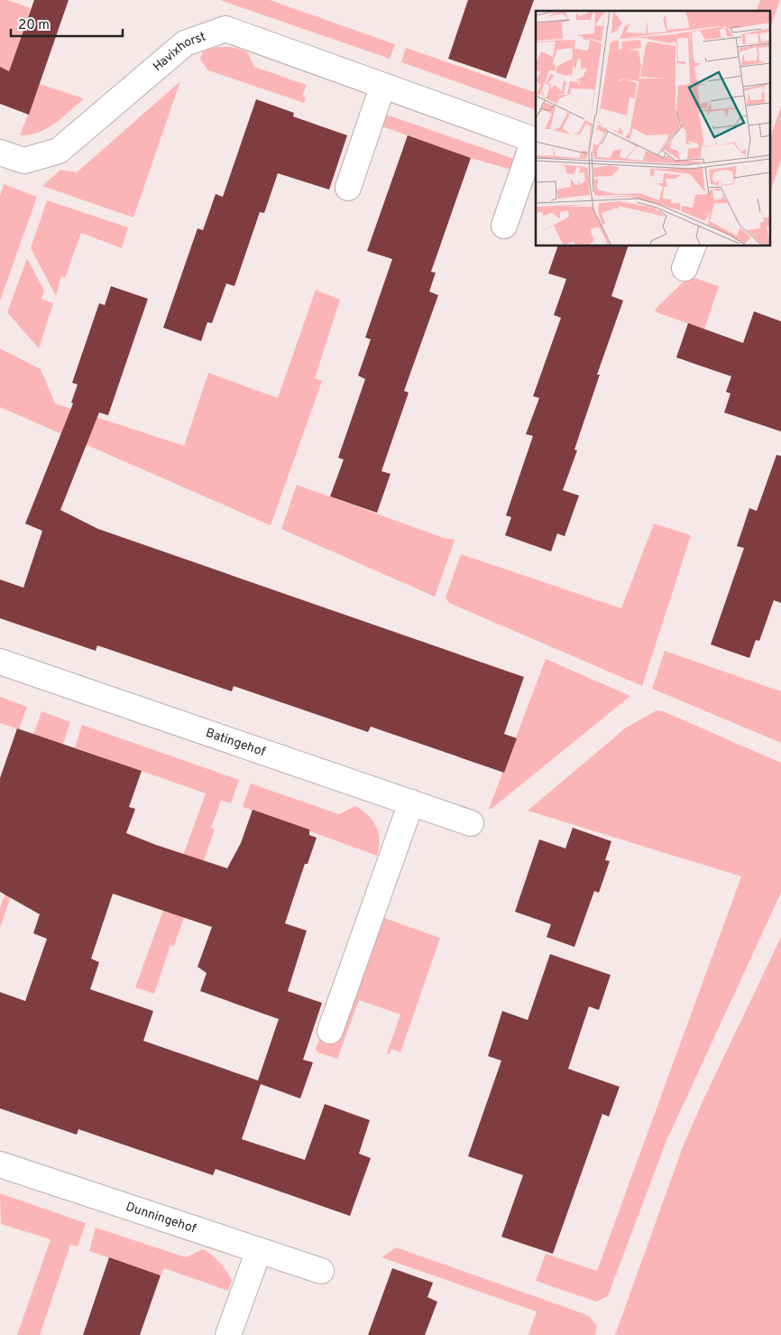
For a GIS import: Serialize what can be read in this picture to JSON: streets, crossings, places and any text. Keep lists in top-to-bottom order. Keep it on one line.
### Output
{"streets":{"street":["Havixhorst","Batingehof","Dunningehof"]},"scale_bar":"20 m"}
